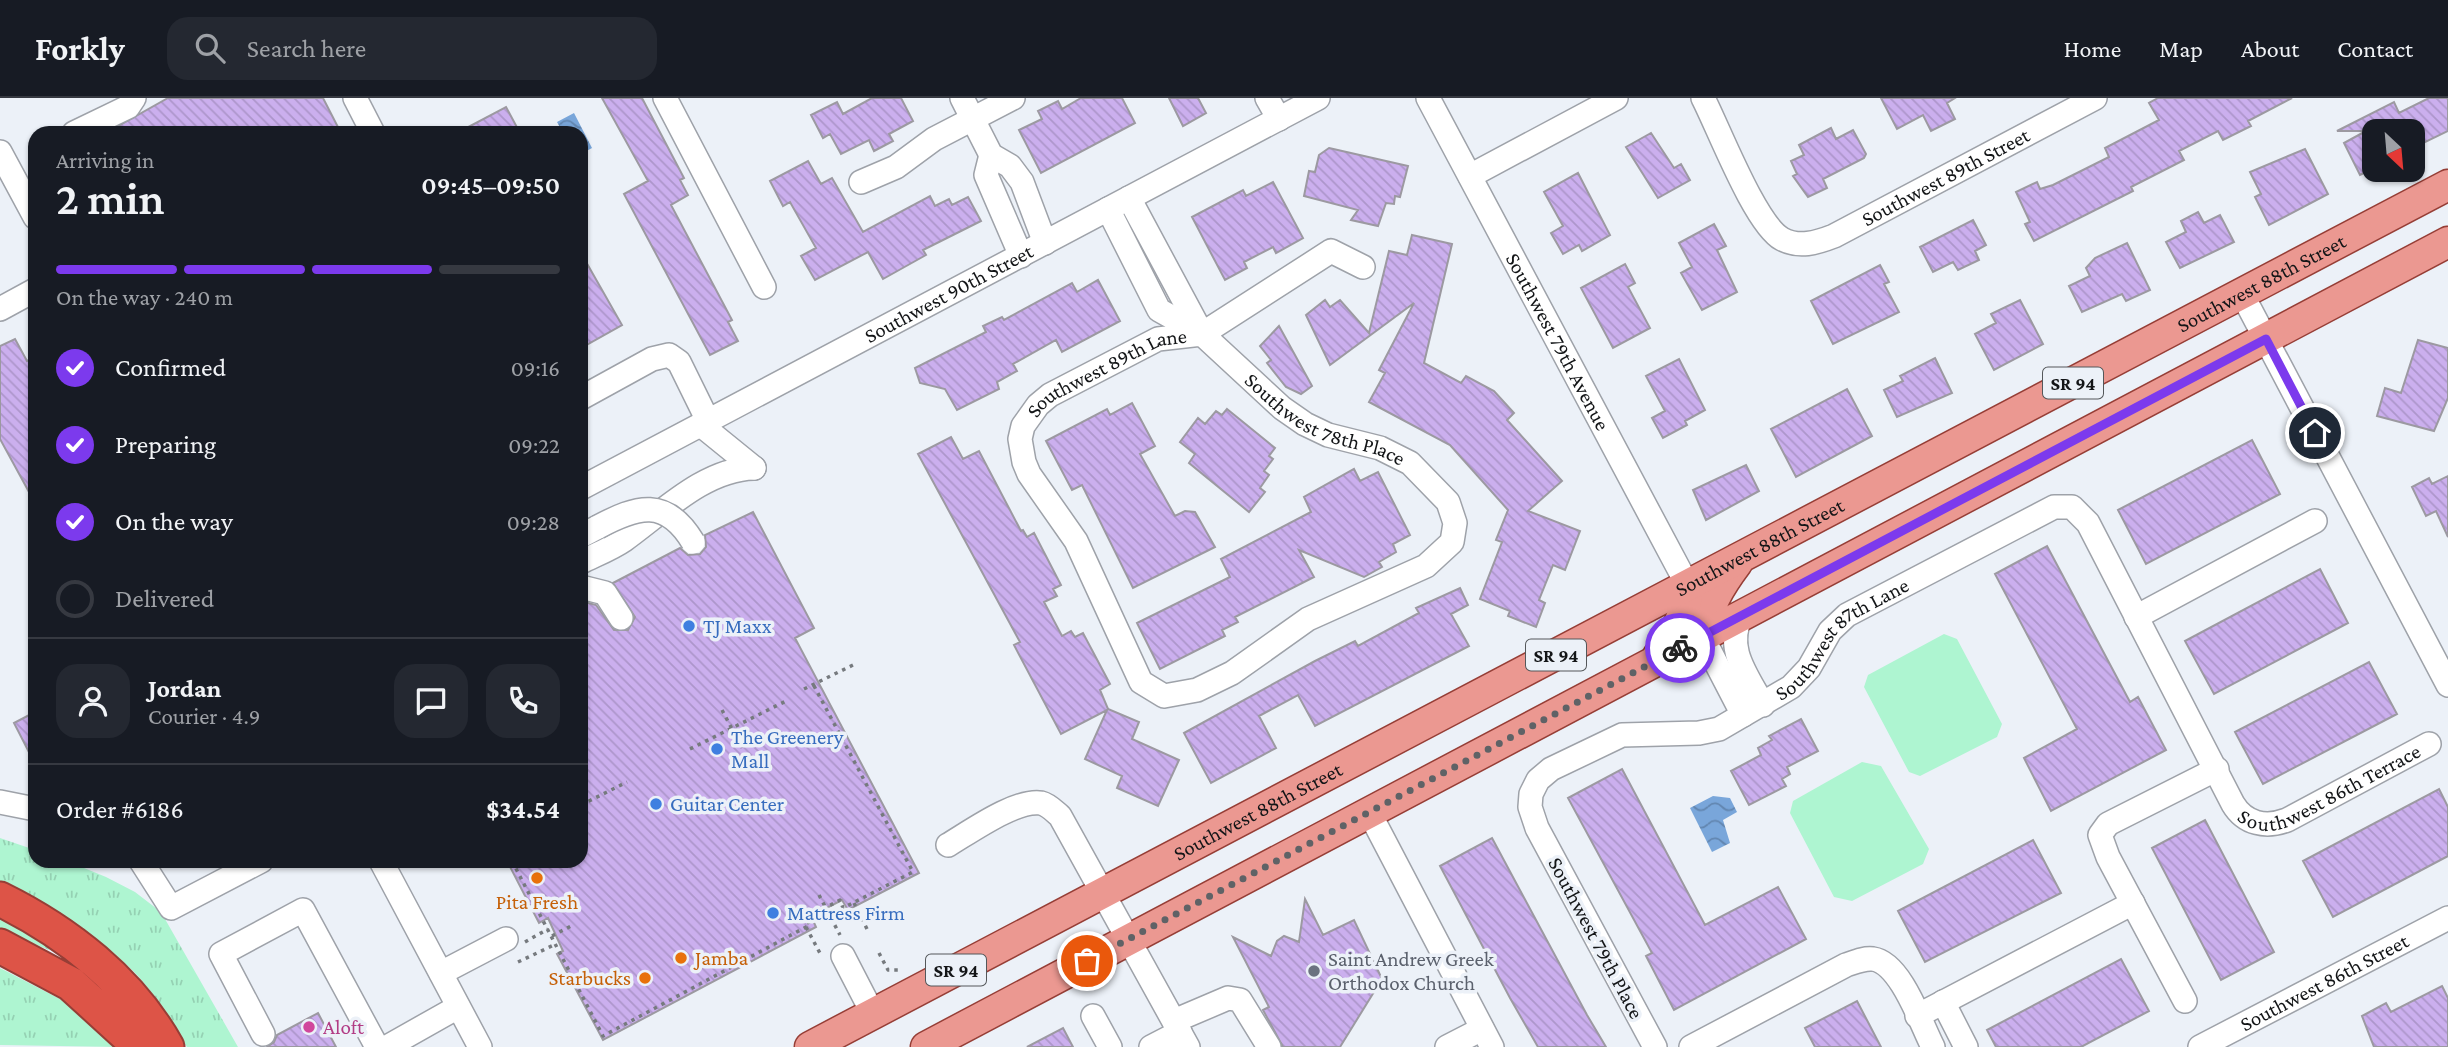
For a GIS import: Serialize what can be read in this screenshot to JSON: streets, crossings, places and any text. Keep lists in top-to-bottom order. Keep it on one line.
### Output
{"streets":{"main road":["Southwest 88th Street","SR 94"],"street":["Southwest 89th Street","Southwest 90th Street","Southwest 79th Avenue","Southwest 89th Lane","Southwest 78th Place","Southwest 87th Lane","Southwest 86th Terrace","Southwest 79th Place","Southwest 86th Street"]},"crossings":[["Southwest 88th Street","Southwest 79th Avenue"],["Southwest 90th Street","Southwest 89th Lane"],["Southwest 89th Lane","Southwest 78th Place"],["Southwest 87th Lane","Southwest 79th Place"]],"places":["TJ Maxx","The Greenery Mall","Guitar Center","Pita Fresh","Mattress Firm","Jamba","Saint Andrew Greek Orthodox Church","Starbucks","Aloft"],"north":"bottom right","page":{"header":"Forkly","search":"Search here","nav":["Home","Map","About","Contact"],"heading":["2 min","Arriving in","09:45–09:50"],"panel":["Jordan","Courier · 4.9","Order #6186","$34.54"],"bar":"On the way · 240 m","list":[["Confirmed","09:16"],["Preparing","09:22"],["On the way","09:28"],"Delivered"]}}
